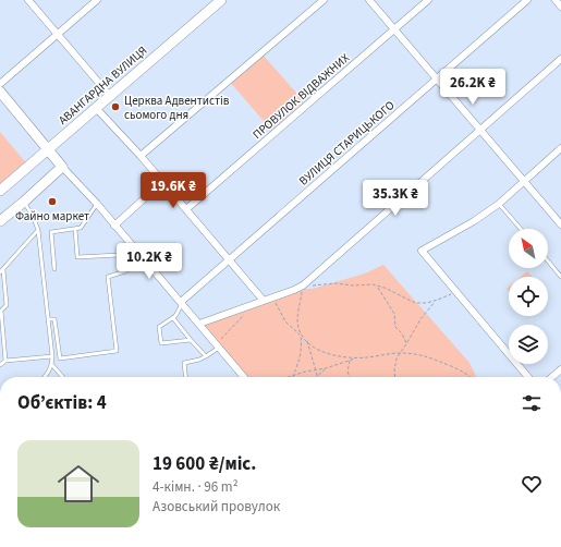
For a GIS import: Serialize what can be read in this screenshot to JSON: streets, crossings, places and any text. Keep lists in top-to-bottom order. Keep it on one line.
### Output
{"streets":{"street":["АВАНГАРДНА ВУЛИЦЯ","ПРОВУЛОК ВІДВАЖНИХ","ВУЛИЦЯ СТАРИЦЬКОГО"]},"places":["Церква Адвентистів сьомого дня","Файно маркет"],"north":"top left","page":{"price":["26.2K ₴","19.6K ₴","35.3K ₴","10.2K ₴"],"heading":"Об’єктів: 4","list":[{"name":"19 600 ₴/міс.","note":"4-кімн. · 96 m² · Азовський провулок"}]}}
